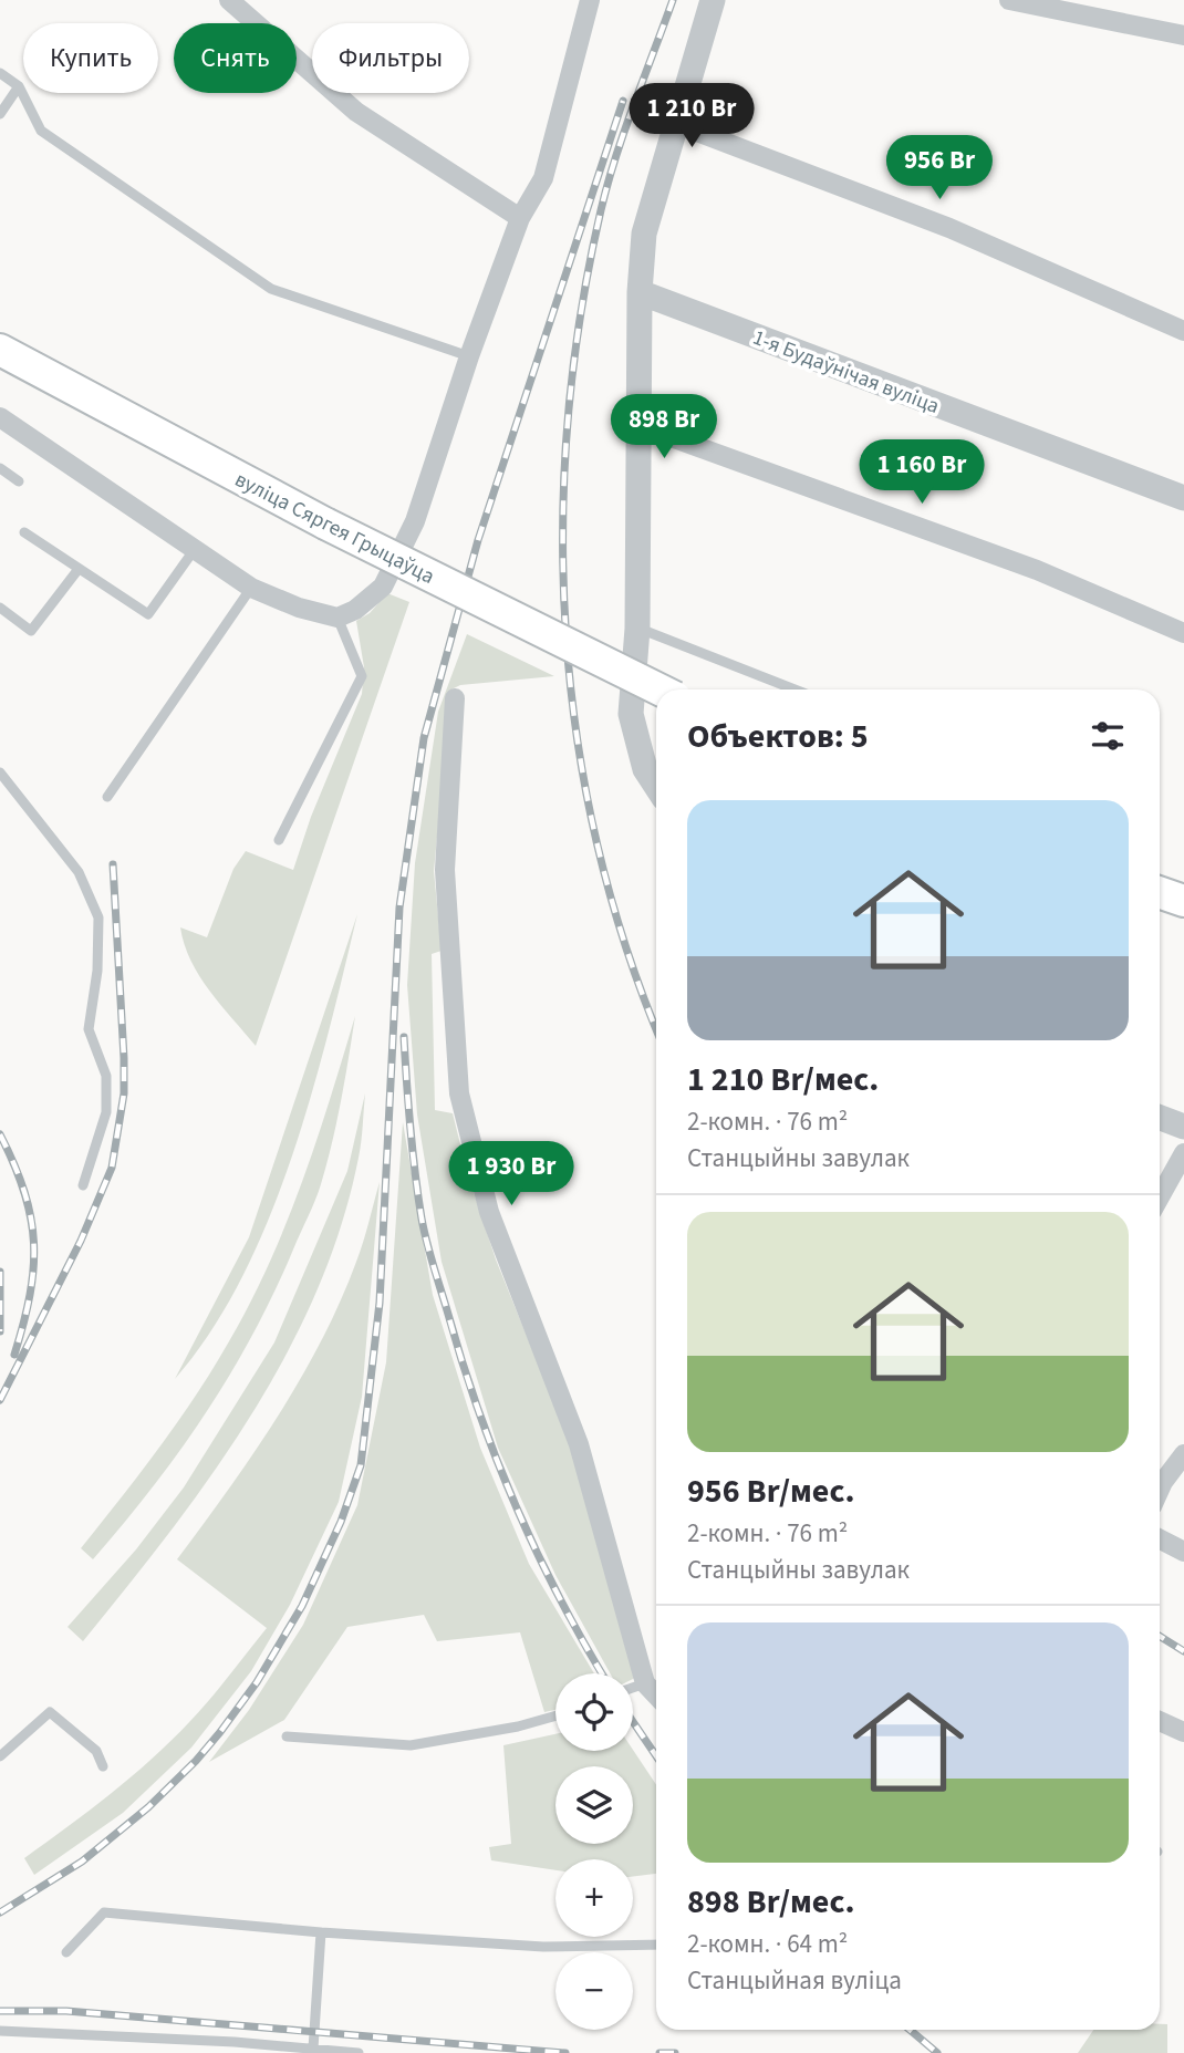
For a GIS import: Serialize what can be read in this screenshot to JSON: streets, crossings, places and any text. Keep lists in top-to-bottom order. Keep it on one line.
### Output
{"streets":{"main road":["вуліца Сяргея Грыцаўца"],"street":["1-я Будаўнічая вуліца"]},"page":{"chip":["Купить","Снять","Фильтры"],"price":["1 210 Br","956 Br","898 Br","1 160 Br","1 930 Br"],"heading":"Объектов: 5","list":[{"name":"1 210 Br/мес.","note":"2-комн. · 76 m² · Станцыйны завулак"},{"name":"956 Br/мес.","note":"2-комн. · 76 m² · Станцыйны завулак"},{"name":"898 Br/мес.","note":"2-комн. · 64 m² · Станцыйная вуліца"}],"map_buttons":["+","−"]}}
